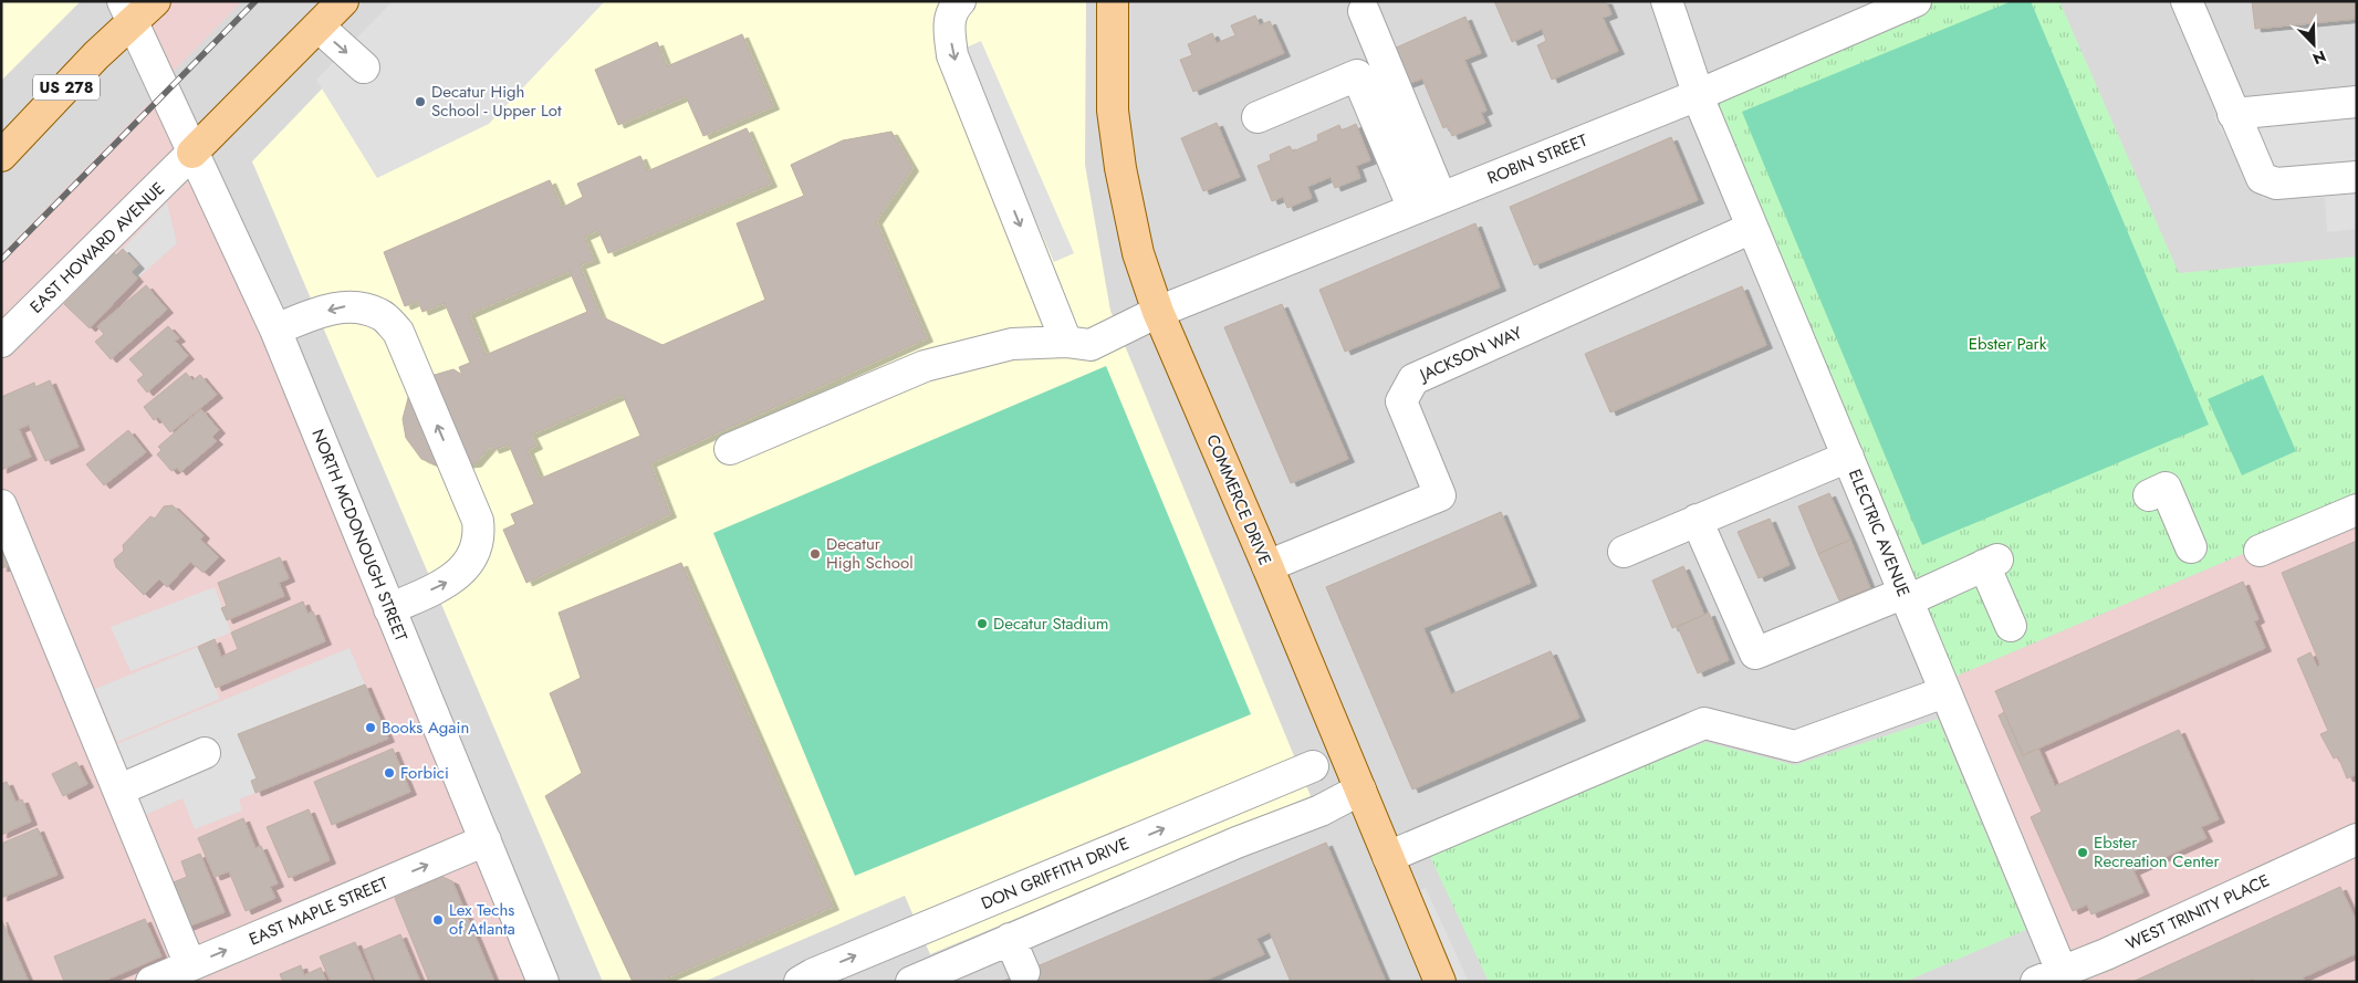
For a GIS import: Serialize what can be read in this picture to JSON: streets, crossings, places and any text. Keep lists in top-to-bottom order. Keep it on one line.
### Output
{"streets":{"main road":["US 278","COMMERCE DRIVE"],"street":["ROBIN STREET","EAST HOWARD AVENUE","JACKSON WAY","ELECTRIC AVENUE","NORTH MCDONOUGH STREET","DON GRIFFITH DRIVE","EAST MAPLE STREET","WEST TRINITY PLACE"]},"crossings":[["US 278","NORTH MCDONOUGH STREET"],["ROBIN STREET","COMMERCE DRIVE"],["ROBIN STREET","ELECTRIC AVENUE"],["EAST HOWARD AVENUE","NORTH MCDONOUGH STREET"],["JACKSON WAY","COMMERCE DRIVE"],["JACKSON WAY","ELECTRIC AVENUE"],["ELECTRIC AVENUE","WEST TRINITY PLACE"],["NORTH MCDONOUGH STREET","EAST MAPLE STREET"]],"one_way":["EAST MAPLE STREET"],"parks":["Ebster Park"],"places":["Decatur High School - Upper Lot","Decatur High School","Decatur Stadium","Books Again","Forbici","Ebster Recreation Center","Lex Techs of Atlanta"],"north":"bottom right"}
